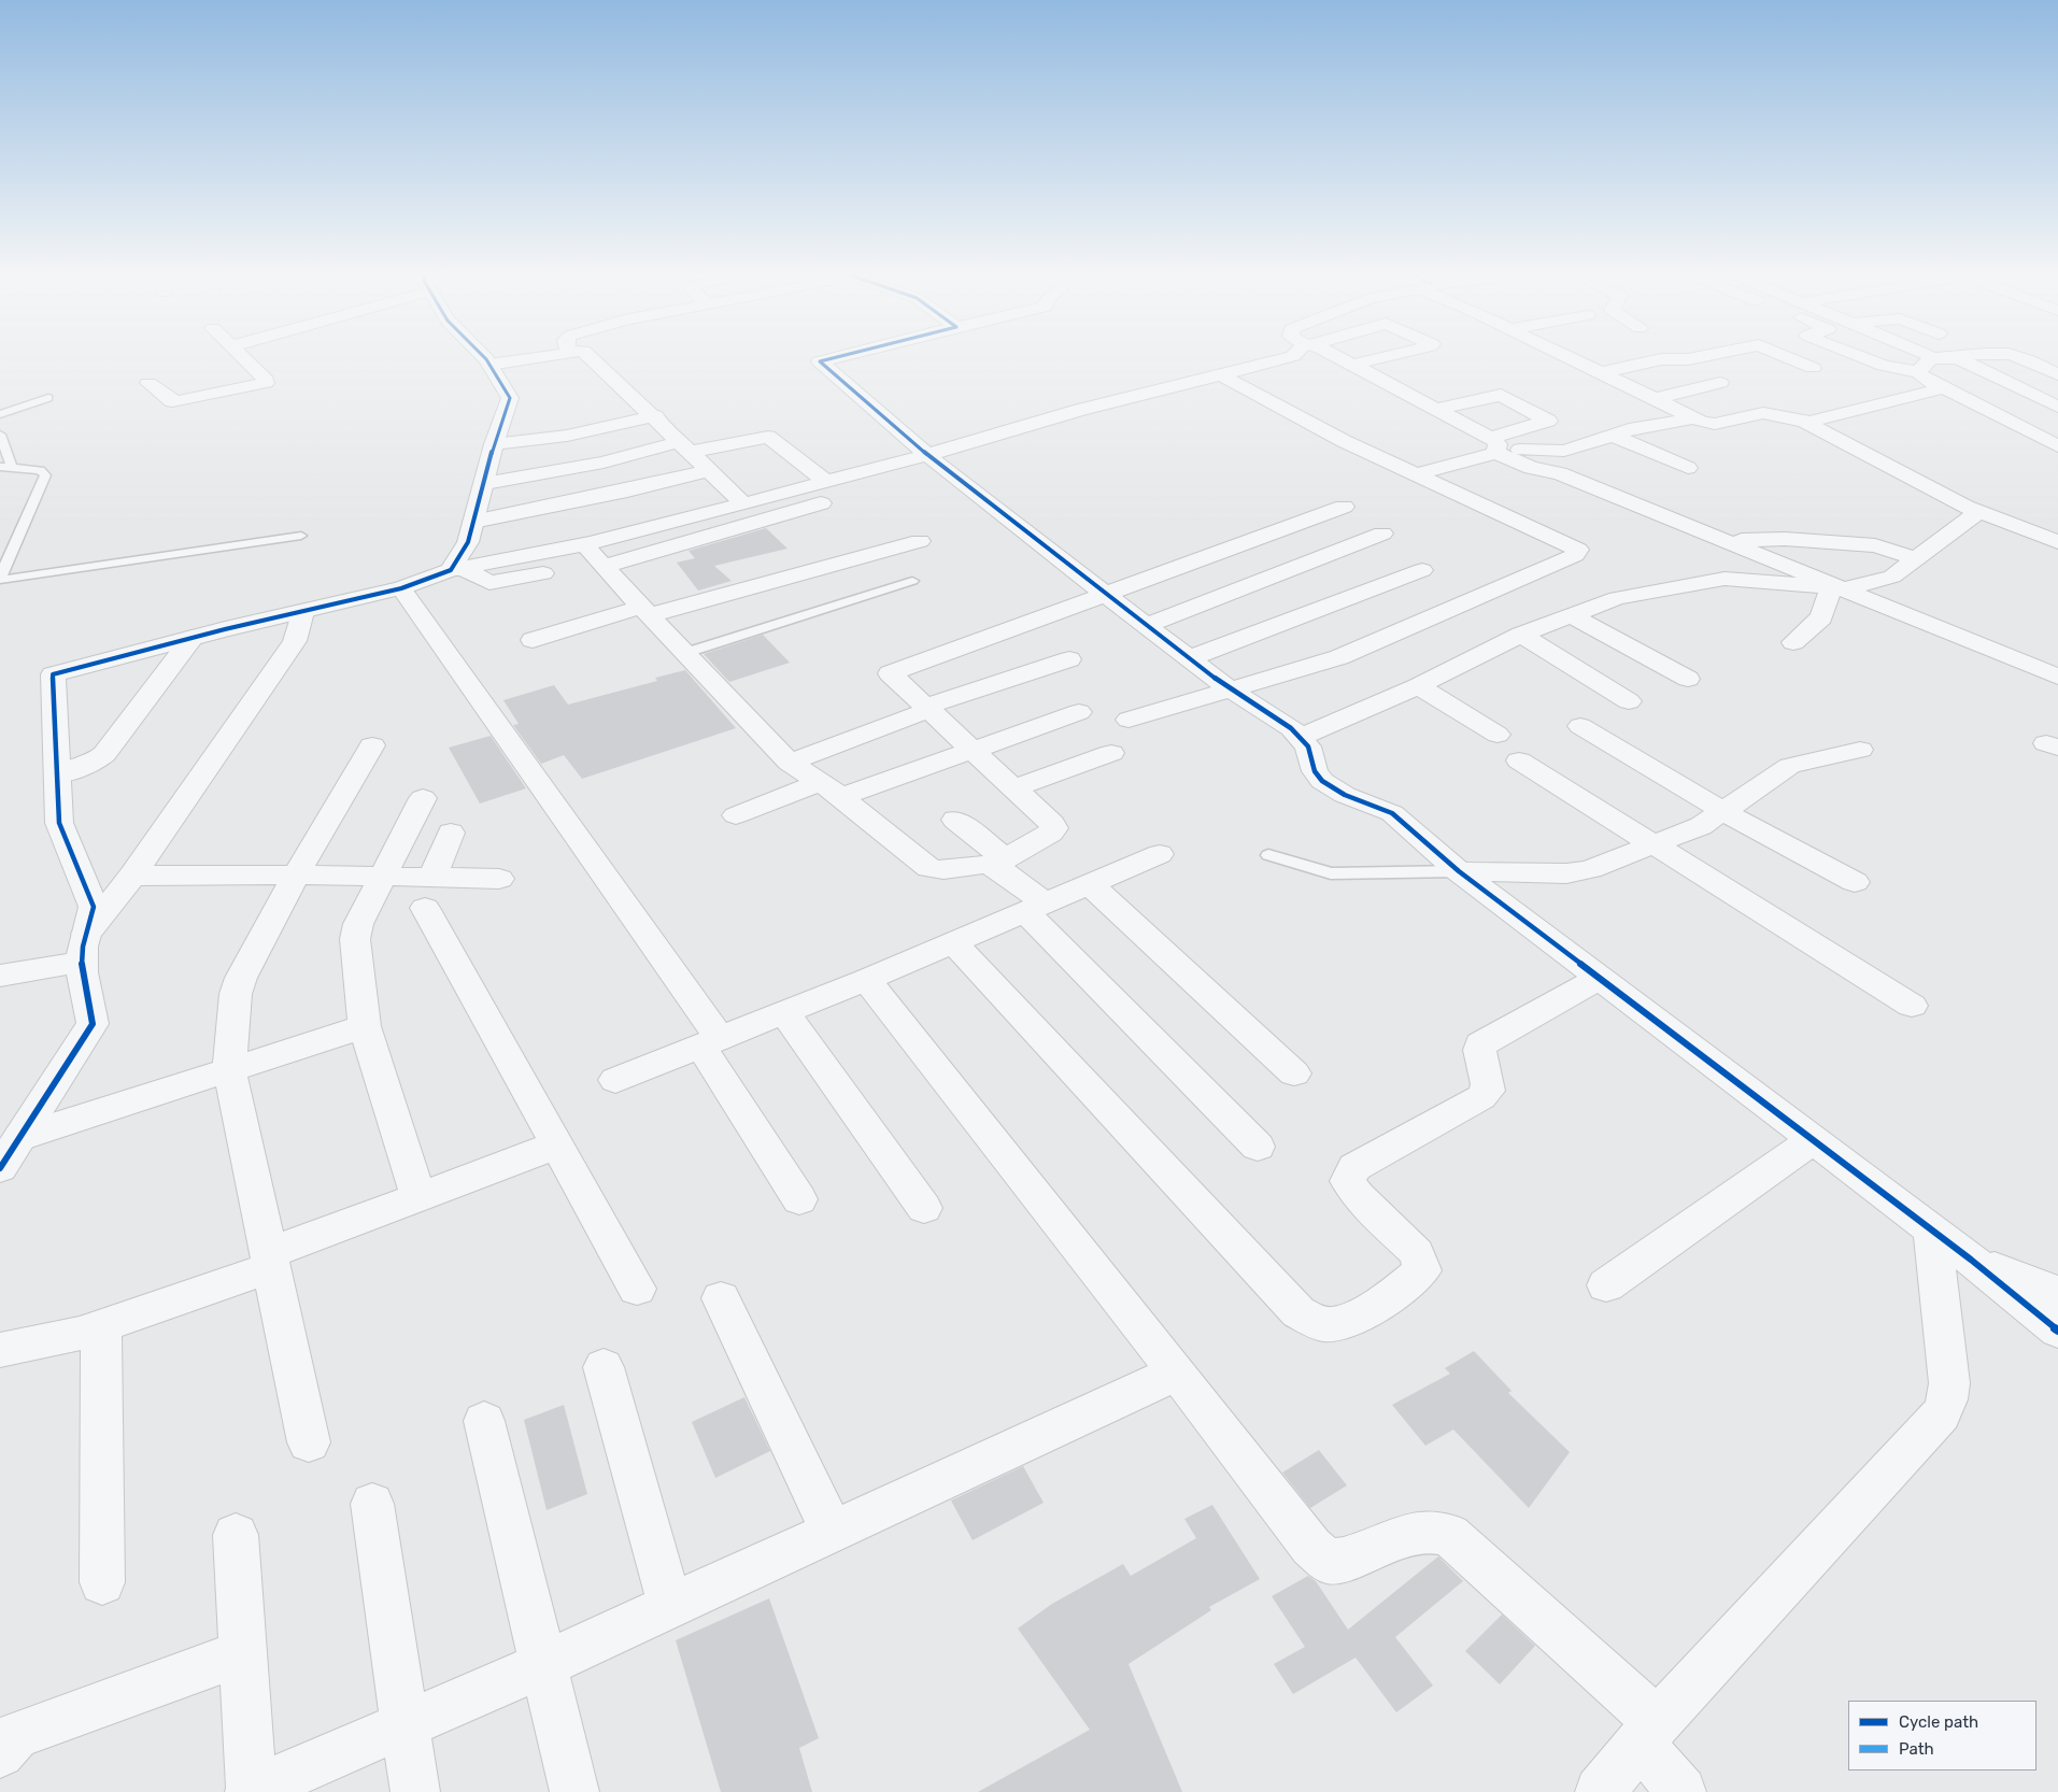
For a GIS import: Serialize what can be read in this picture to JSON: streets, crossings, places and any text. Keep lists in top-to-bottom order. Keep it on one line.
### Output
{"legend":["Cycle path","Path"]}
